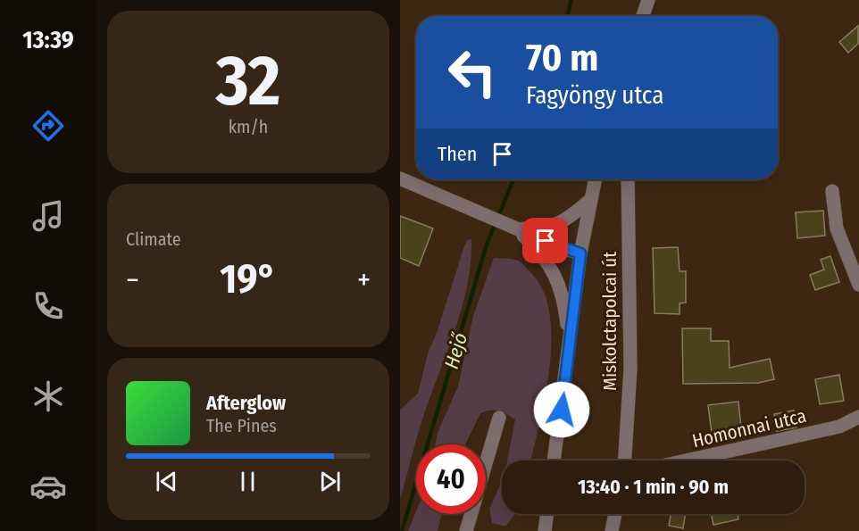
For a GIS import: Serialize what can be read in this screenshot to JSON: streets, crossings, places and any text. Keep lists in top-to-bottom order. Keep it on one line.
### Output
{"streets":{"street":["Miskolctapolcai út","Homonnai utca"]},"water":["Hejő"],"page":{"tabs":"13:39","tile":[["32","km/h"],"Climate"],"turn":["70 m","Fagyöngy utca"],"then":"Then","heat":["−","19°","+"],"song":["Afterglow","The Pines"],"limit":"40","trip":"13:40 · 1 min · 90 m"}}
